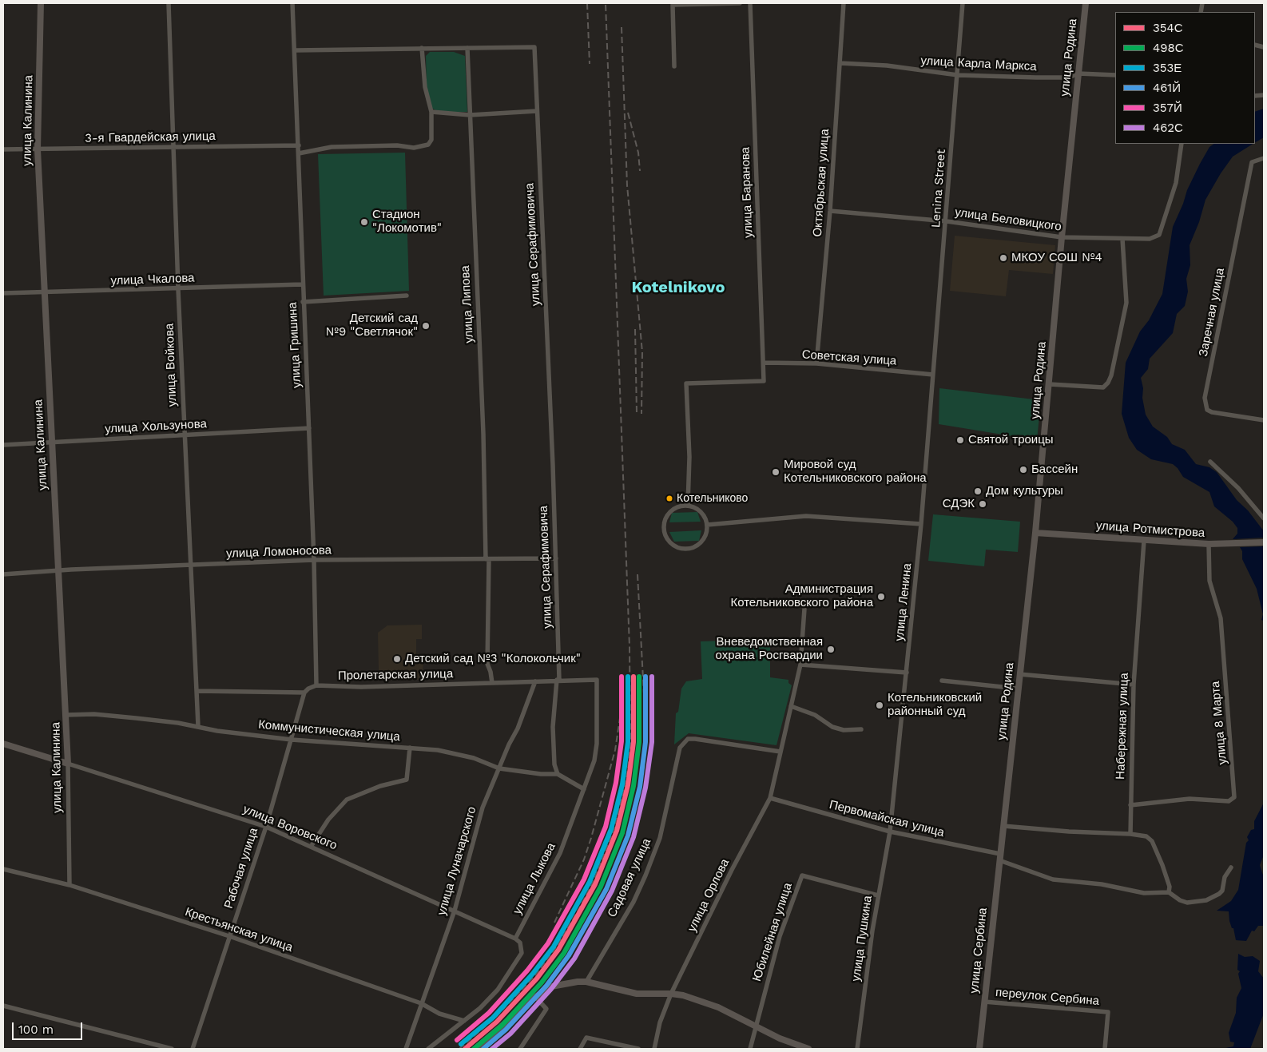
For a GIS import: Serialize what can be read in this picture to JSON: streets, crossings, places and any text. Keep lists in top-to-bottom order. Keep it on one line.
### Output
{"streets":{"street":["улица Родина","улица Карла Маркса","улица Калинина","3-я Гвардейская улица","Октябрьская улица","Lenina Street","улица Баранова","улица Беловицкого","улица Серафимовича","улица Чкалова","улица Липова","Заречная улица","улица Гришина","Советская улица","улица Войкова","улица Хользунова","улица Ротмистрова","улица Ломоносова","улица Ленина","Пролетарская улица","улица 8 Марта","Набережная улица","Коммунистическая улица","Первомайская улица","улица Воровского","улица Луначарского","Рабочая улица","Садовая улица","улица Лыкова","улица Орлова","Крестьянская улица","Юбилейная улица","улица Пушкина","улица Сербина","переулок Сербина"]},"crossings":[["улица Родина","улица Карла Маркса"],["улица Родина","улица Беловицкого"],["улица Родина","улица Ротмистрова"],["улица Родина","Первомайская улица"],["улица Родина","улица Сербина"],["улица Карла Маркса","Октябрьская улица"],["улица Карла Маркса","Lenina Street"],["улица Калинина","3-я Гвардейская улица"],["улица Калинина","улица Чкалова"],["улица Калинина","улица Хользунова"],["улица Калинина","улица Ломоносова"],["улица Калинина","Коммунистическая улица"],["улица Калинина","улица Воровского"],["улица Калинина","Крестьянская улица"],["3-я Гвардейская улица","улица Гришина"],["3-я Гвардейская улица","улица Войкова"],["Октябрьская улица","улица Беловицкого"],["Октябрьская улица","Советская улица"],["Lenina Street","улица Беловицкого"],["Lenina Street","Советская улица"],["Lenina Street","улица Ленина"],["улица Баранова","Советская улица"],["улица Серафимовича","улица Липова"],["улица Серафимовича","улица Гришина"],["улица Серафимовича","улица Ломоносова"],["улица Серафимовича","Пролетарская улица"],["улица Серафимовича","Коммунистическая улица"],["улица Чкалова","улица Гришина"],["улица Чкалова","улица Войкова"],["улица Липова","улица Ломоносова"],["улица Липова","Пролетарская улица"],["улица Гришина","улица Хользунова"],["улица Гришина","улица Ломоносова"],["улица Гришина","Пролетарская улица"],["Советская улица","улица Ленина"],["улица Войкова","улица Хользунова"],["улица Войкова","улица Ломоносова"],["улица Войкова","Коммунистическая улица"],["улица Ротмистрова","улица 8 Марта"],["улица Ротмистрова","Набережная улица"],["улица Ленина","Первомайская улица"],["улица Ленина","улица Пушкина"],["Пролетарская улица","улица Луначарского"],["Пролетарская улица","улица Лыкова"],["улица 8 Марта","Набережная улица"],["Коммунистическая улица","улица Луначарского"],["Коммунистическая улица","Рабочая улица"],["Коммунистическая улица","улица Лыкова"],["Первомайская улица","улица Орлова"],["Первомайская улица","улица Пушкина"],["Первомайская улица","улица Сербина"],["улица Воровского","улица Луначарского"],["улица Воровского","Рабочая улица"],["улица Воровского","улица Лыкова"],["улица Луначарского","Крестьянская улица"],["Рабочая улица","Крестьянская улица"],["Садовая улица","улица Орлова"],["Юбилейная улица","улица Пушкина"],["улица Сербина","переулок Сербина"]],"districts":["Kotelnikovo"],"places":["Стадион \"Локомотив\"","МКОУ СОШ №4","Детский сад №9 \"Светлячок\"","Святой троицы","Бассейн","Мировой суд Котельниковского района","Дом культуры","Котельниково","СДЭК","Администрация Котельниковского района","Вневедомственная охрана Росгвардии","Детский сад №3 \"Колокольчик\"","Котельниковский районный суд"],"lines":["transit line 354С","transit line 498С","transit line 353Е","transit line 461Й","transit line 357Й","transit line 462С"],"legend":["354С","498С","353Е","461Й","357Й","462С"],"scale_bar":"100 m"}
